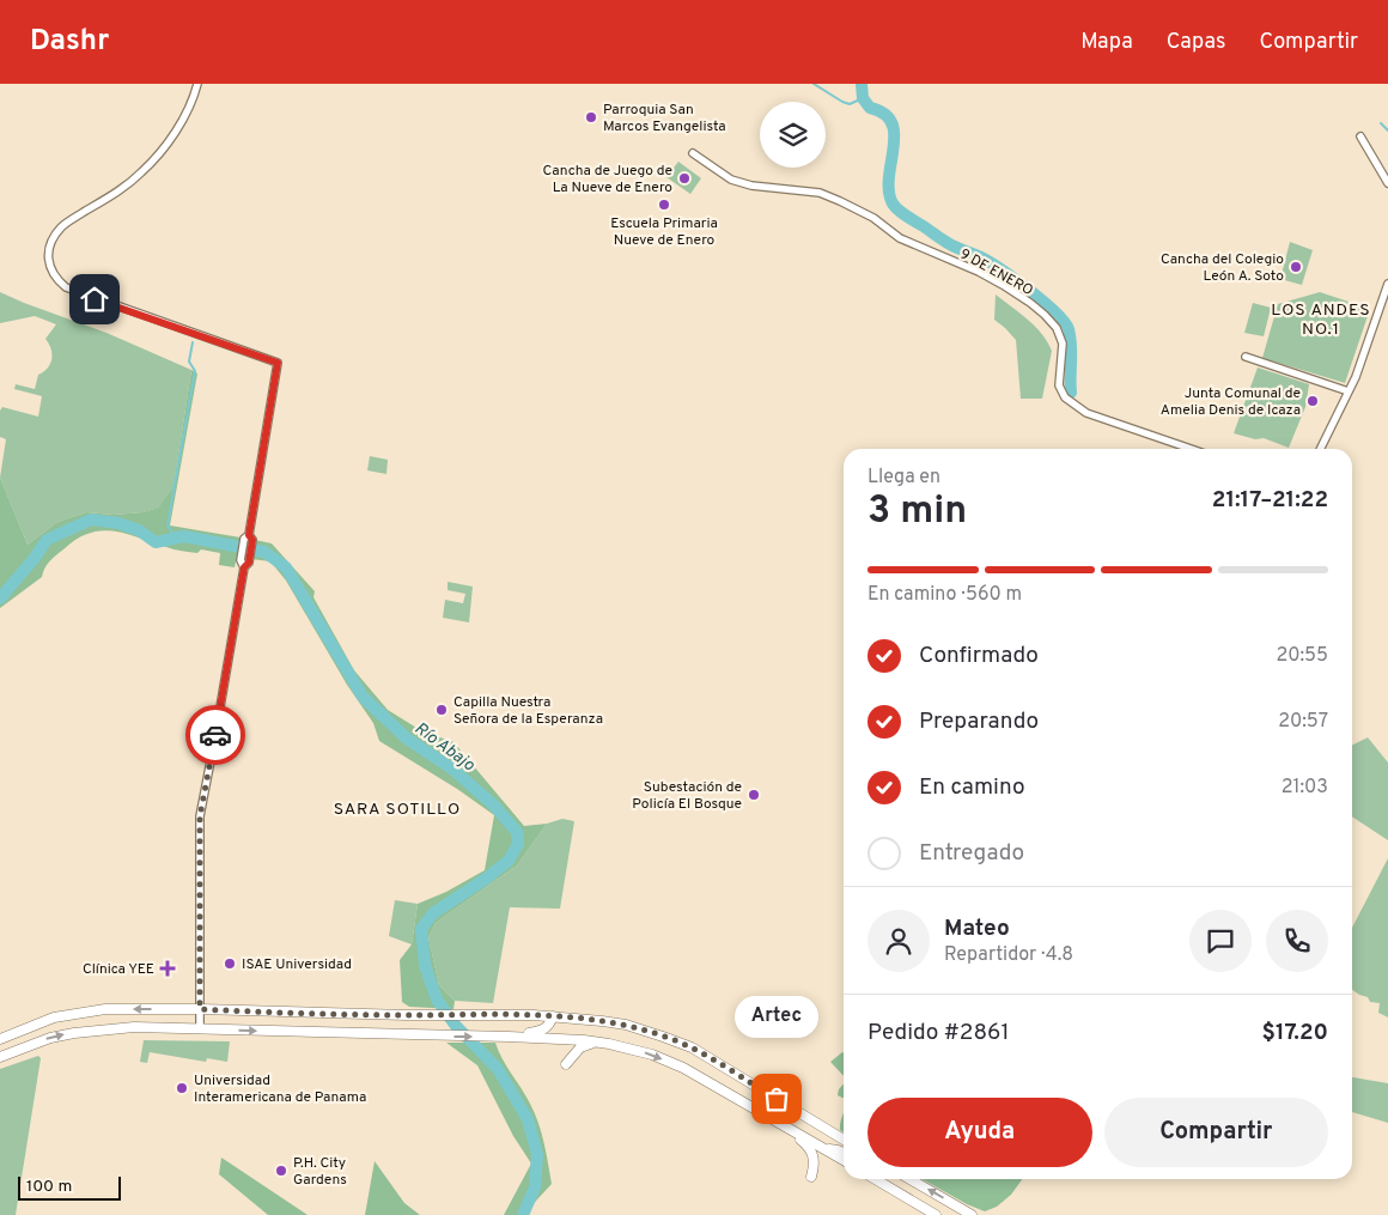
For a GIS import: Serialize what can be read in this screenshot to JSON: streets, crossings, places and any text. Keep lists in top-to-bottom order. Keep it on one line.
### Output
{"streets":{"street":["9 DE ENERO"]},"districts":["LOS ANDES NO.1","SARA SOTILLO"],"water":["Río Abajo"],"places":{"other":["Parroquia San Marcos Evangelista","Cancha de Juego de La Nueve de Enero","Escuela Primaria Nueve de Enero","Cancha del Colegio León A. Soto","Junta Comunal de Amelia Denis de Icaza","Capilla Nuestra Señora de la Esperanza","Subestación de Policía El Bosque","ISAE Universidad","Universidad Interamericana de Panama","Artec","P.H. City Gardens"],"health":["Clínica YEE"]},"scale_bar":"100 m","page":{"header":"Dashr","nav":["Mapa","Capas","Compartir"],"heading":["3 min","Llega en","21:17–21:22"],"panel":["Mateo","Repartidor · 4.8","Pedido #2861","$17.20"],"bar":"En camino · 560 m","list":[["Confirmado","20:55"],["Preparando","20:57"],["En camino","21:03"],"Entregado"],"bubble":"Artec","buttons":["Ayuda","Compartir"],"scale":"100 m"}}
